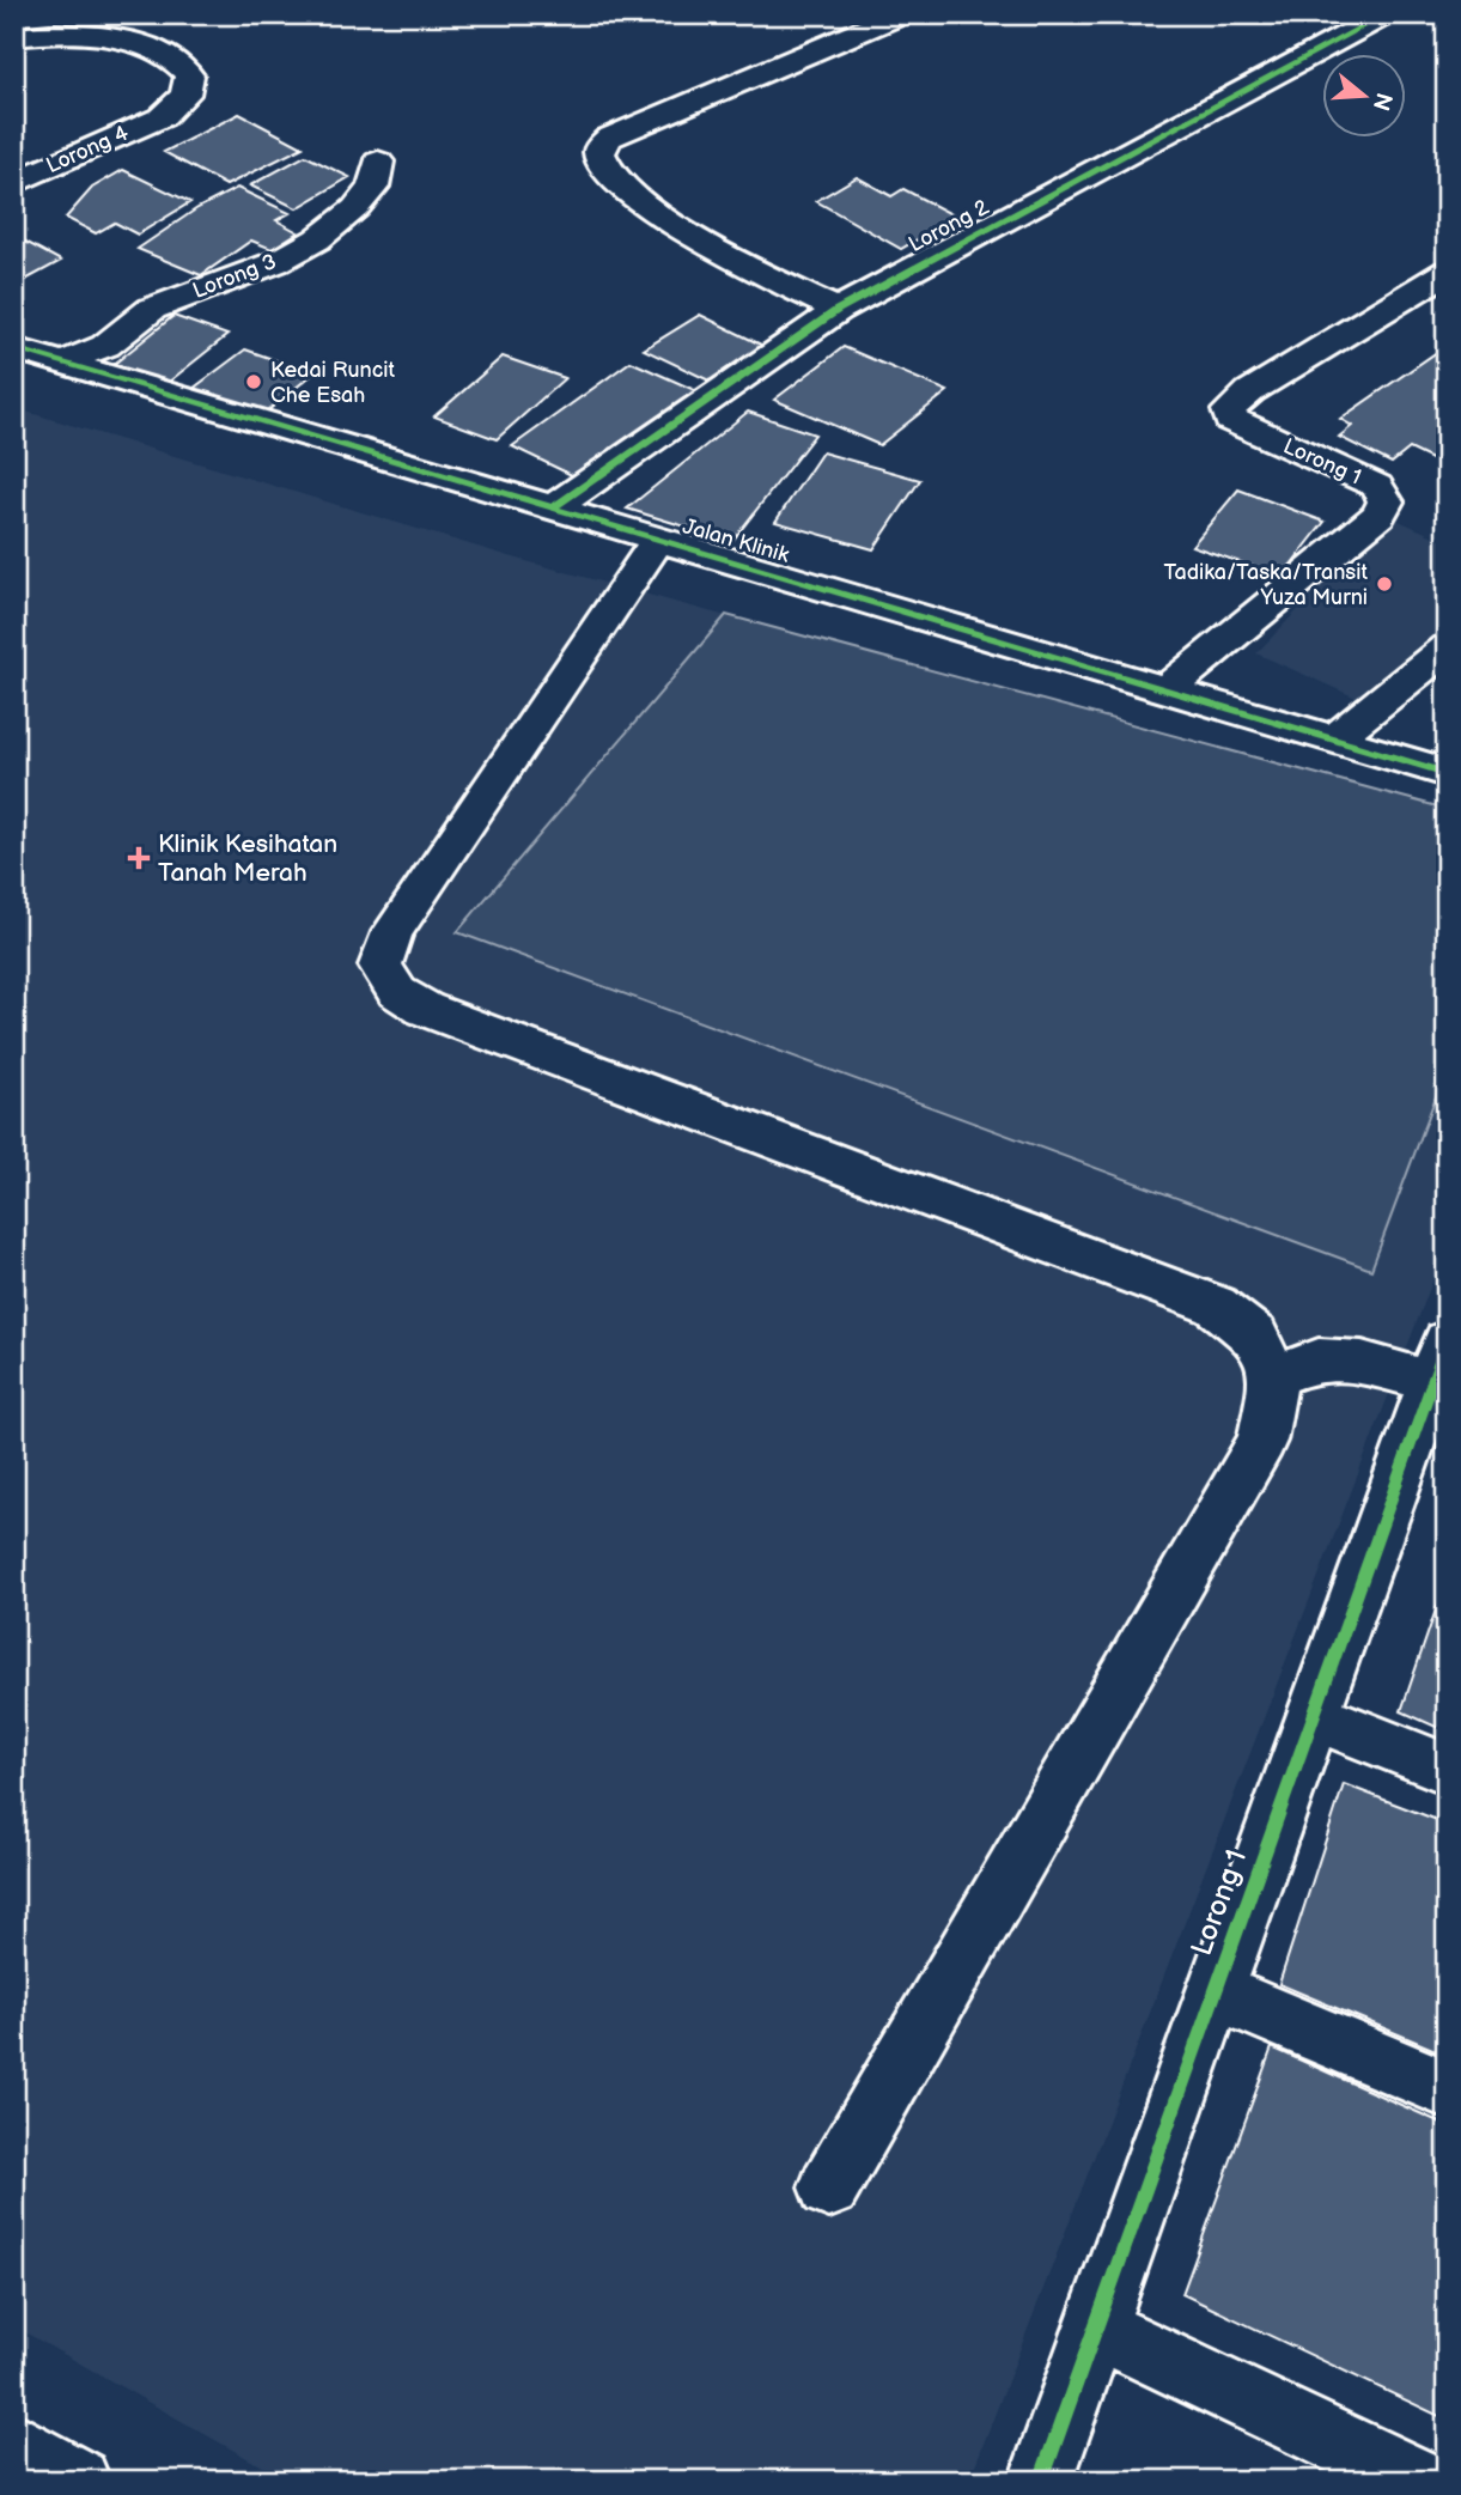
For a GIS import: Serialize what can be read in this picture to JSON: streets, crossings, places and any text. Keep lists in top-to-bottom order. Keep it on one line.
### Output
{"streets":{"street":["Lorong 4","Lorong 2","Lorong 3","Lorong 1","Jalan Klinik"]},"crossings":[["Lorong 2","Jalan Klinik"],["Lorong 3","Jalan Klinik"],["Lorong 1","Jalan Klinik"]],"places":{"other":["Kedai Runcit Che Esah","Tadika/Taska/Transit Yuza Murni"],"health":["Klinik Kesihatan Tanah Merah"]},"north":"right"}
